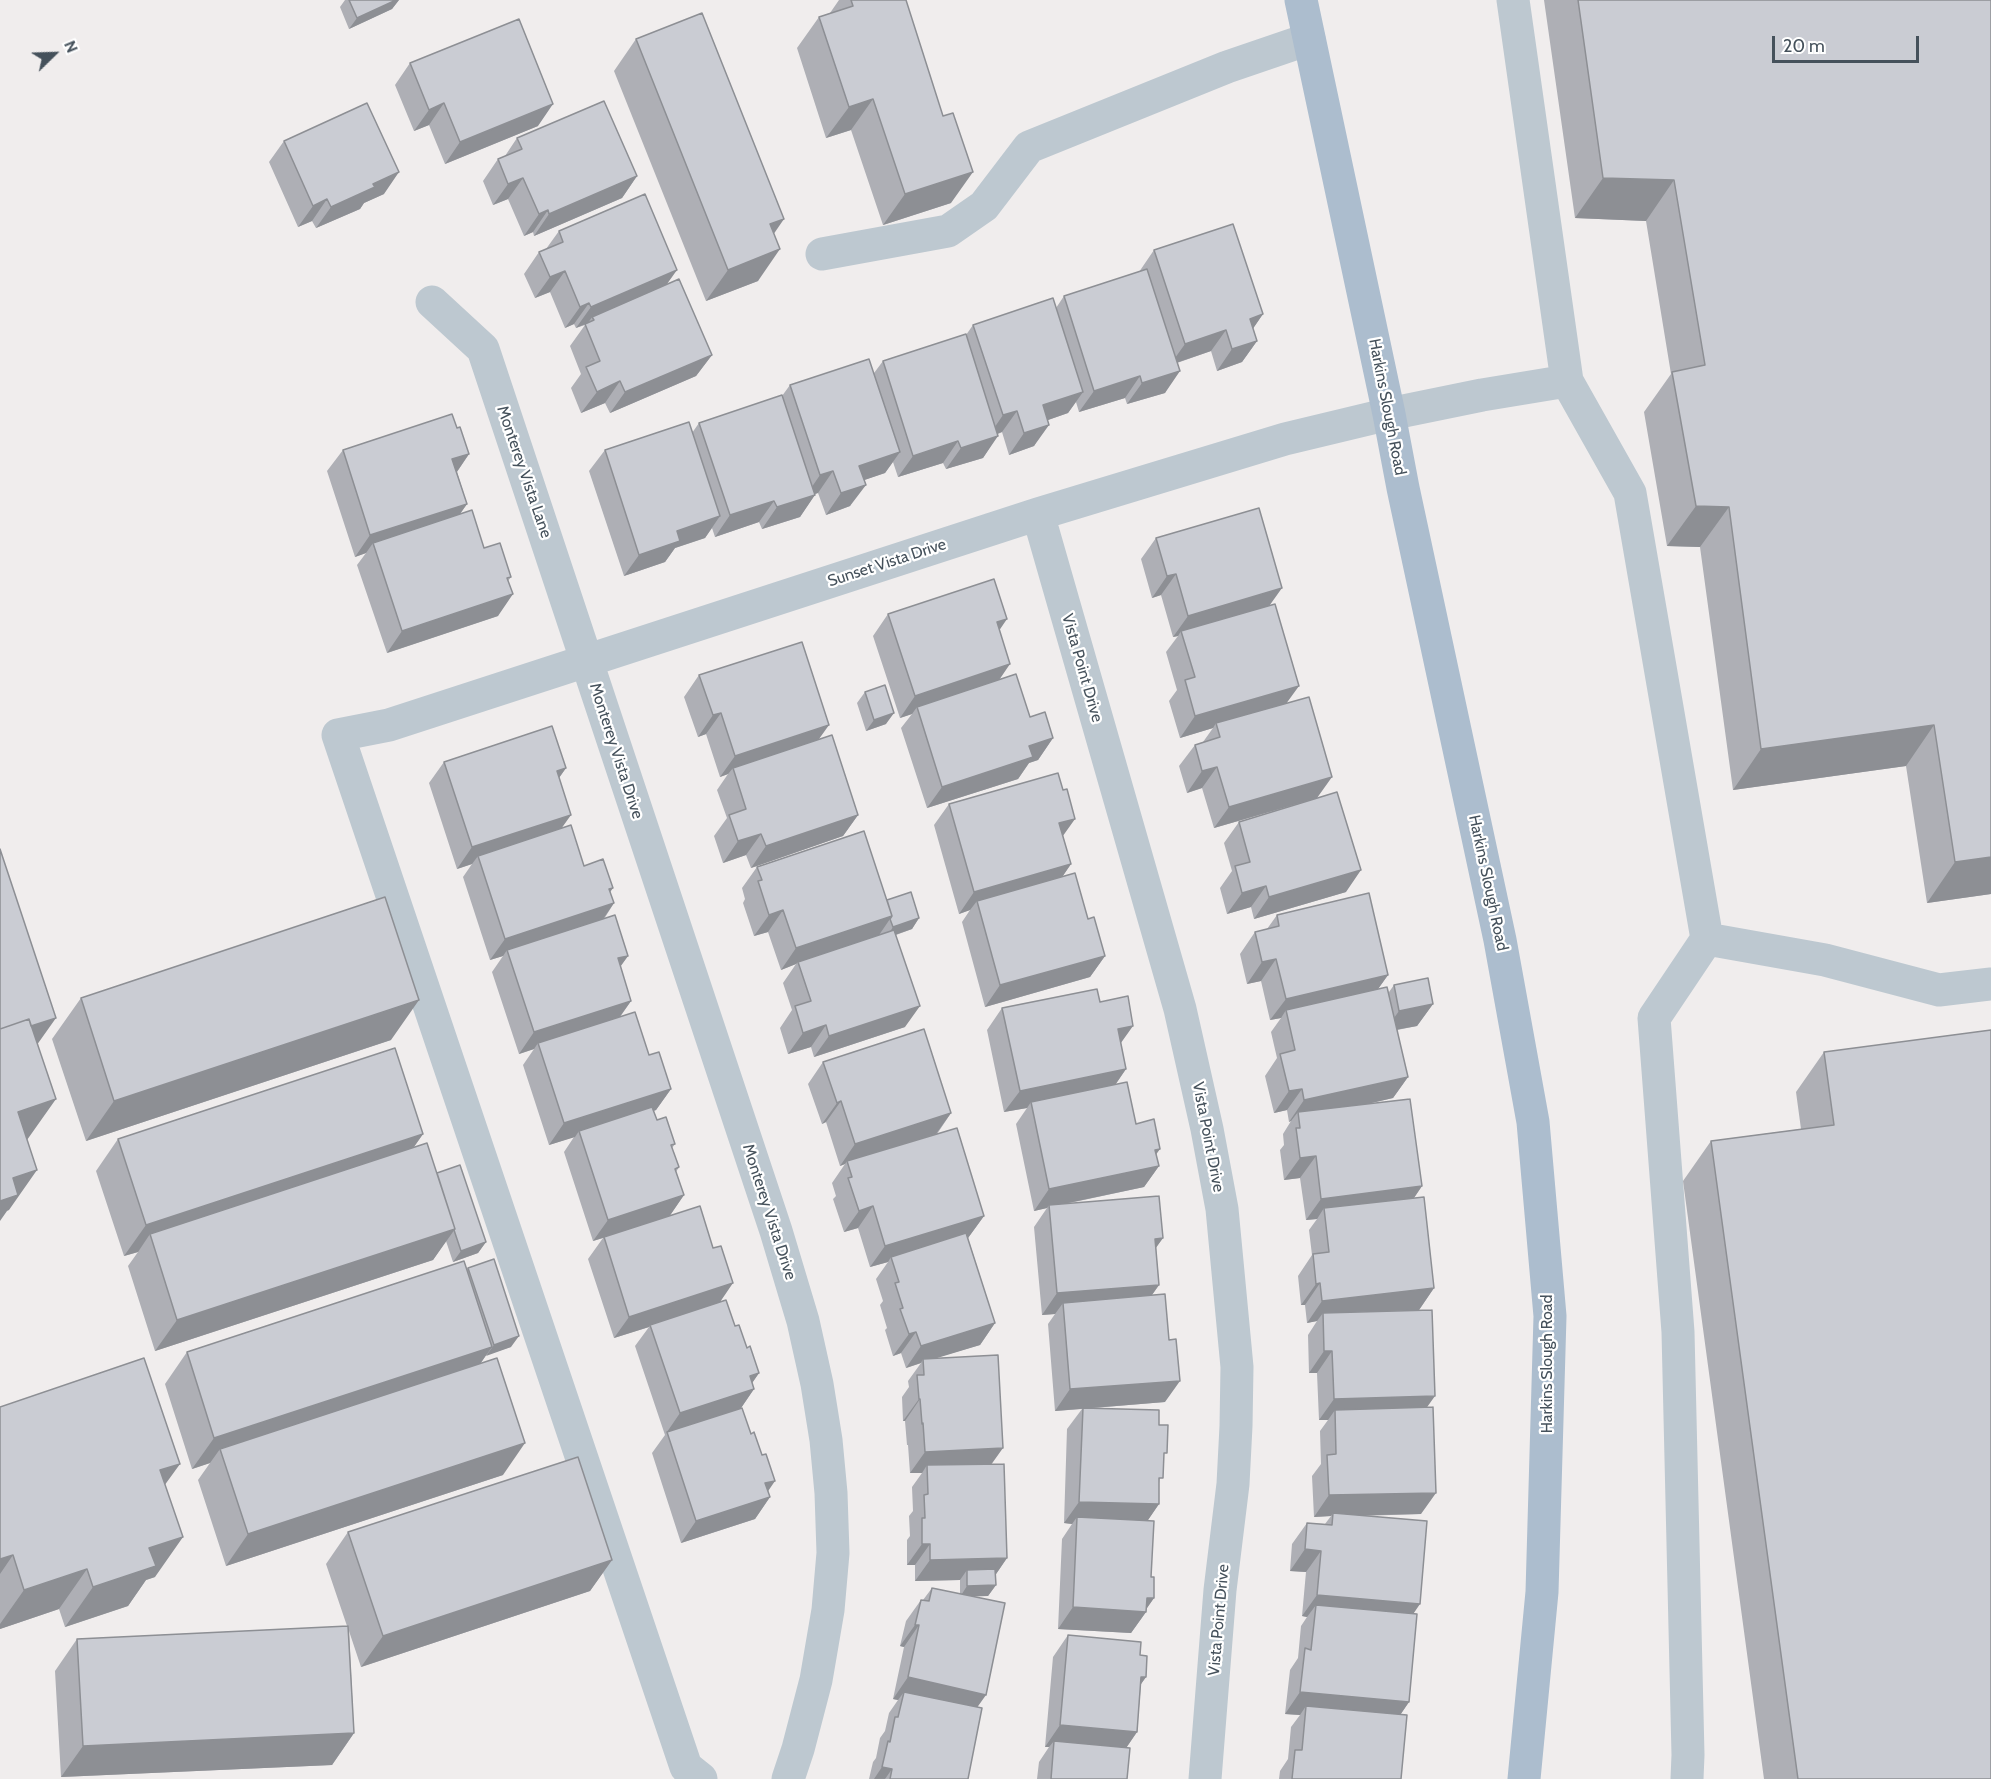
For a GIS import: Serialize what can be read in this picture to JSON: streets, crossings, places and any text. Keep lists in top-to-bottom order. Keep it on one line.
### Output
{"streets":{"main road":["Harkins Slough Road"],"street":["Monterey Vista Lane","Sunset Vista Drive","Vista Point Drive","Monterey Vista Drive"]},"crossings":[["Harkins Slough Road","Sunset Vista Drive"],["Monterey Vista Lane","Sunset Vista Drive"],["Monterey Vista Lane","Monterey Vista Drive"],["Sunset Vista Drive","Vista Point Drive"],["Sunset Vista Drive","Monterey Vista Drive"]],"scale_bar":"20 m","north":"top right"}
